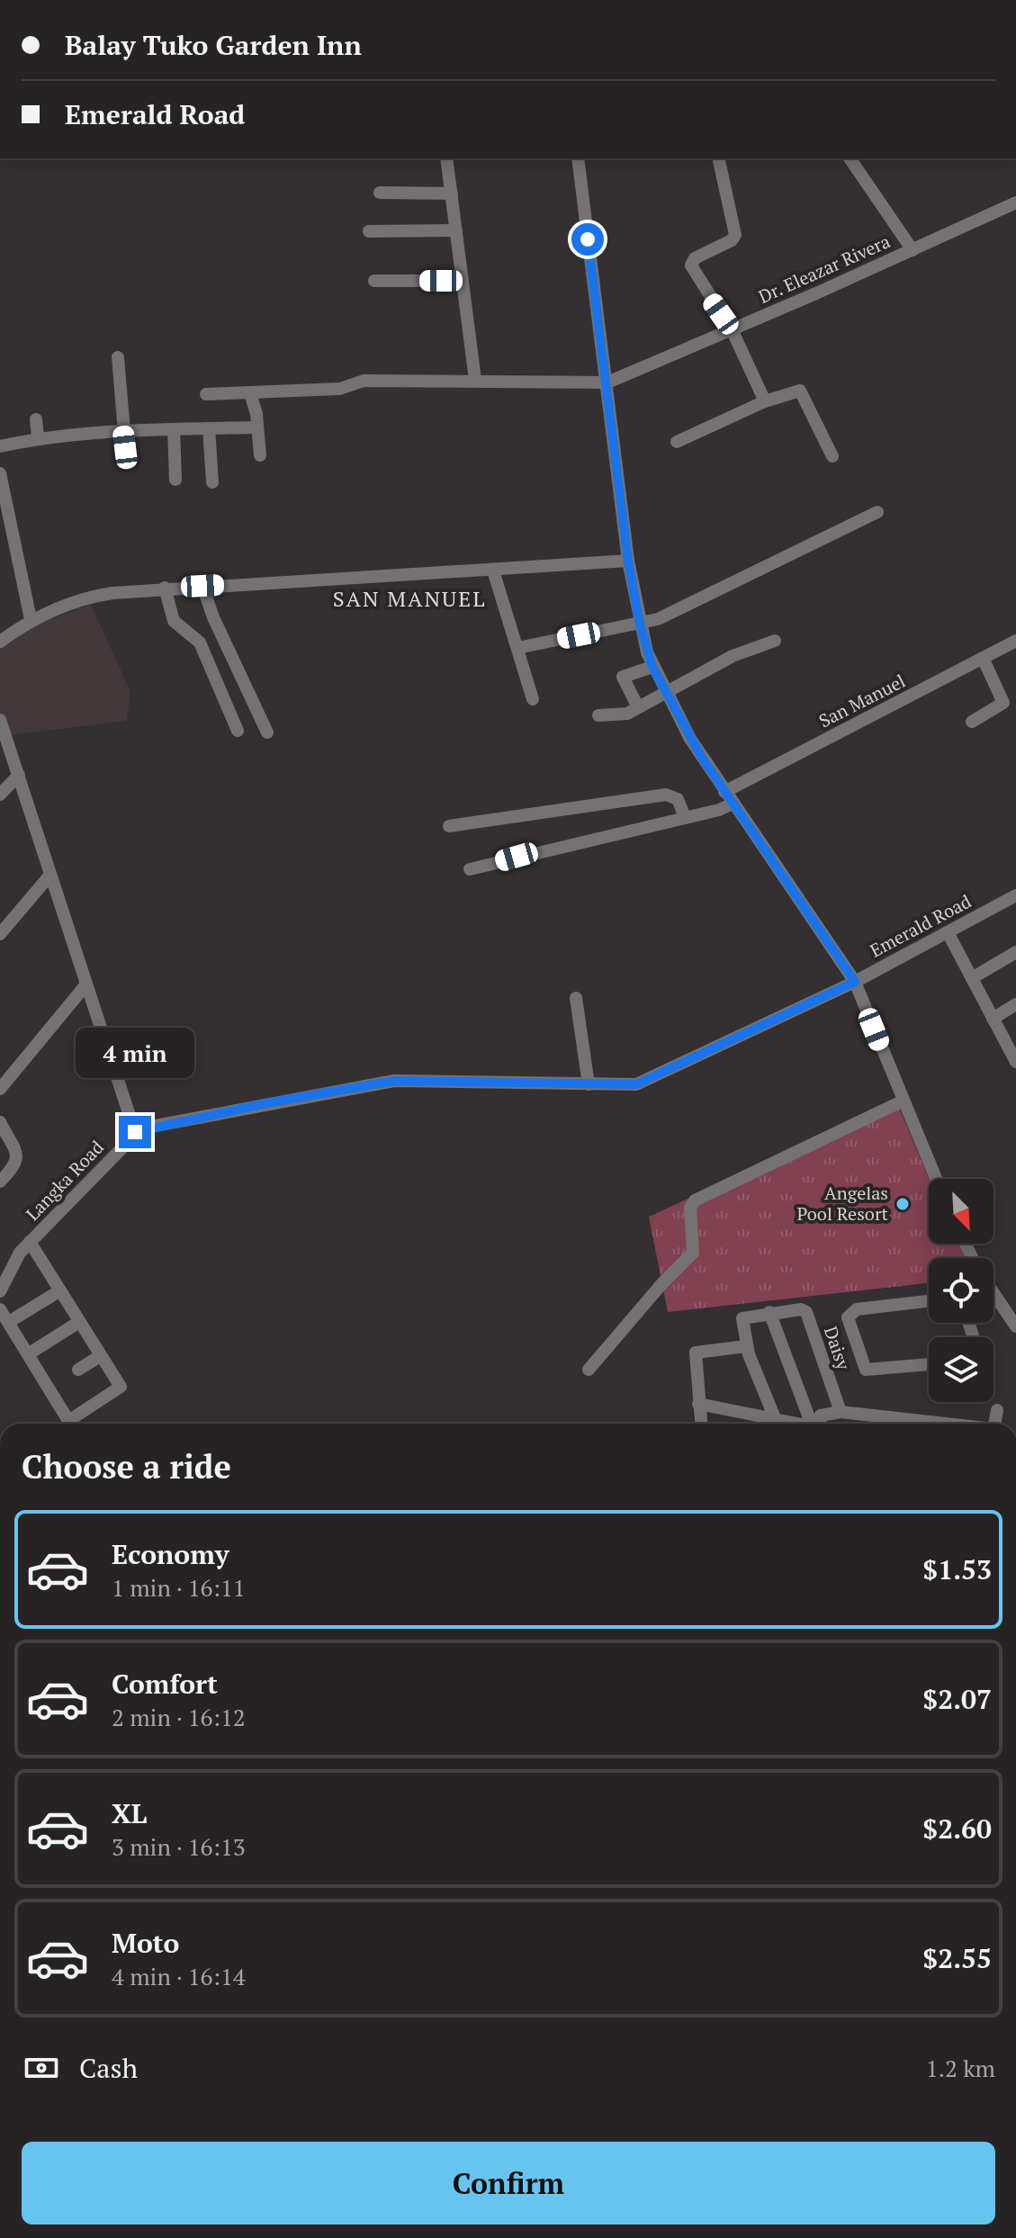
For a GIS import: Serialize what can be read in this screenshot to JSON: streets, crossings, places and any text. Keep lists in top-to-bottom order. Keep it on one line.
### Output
{"streets":{"street":["Dr. Eleazar Rivera","San Manuel","Emerald Road","Langka Road","Daisy"]},"crossings":[["Emerald Road","Langka Road"]],"districts":["SAN MANUEL"],"places":["Angelas Pool Resort"],"north":"bottom right","page":{"banner":["Balay Tuko Garden Inn","Emerald Road"],"bubble":"4 min","heading":"Choose a ride","list":[{"name":"Economy","note":"1 min · 16:11","value":"$1.53"},{"name":"Comfort","note":"2 min · 16:12","value":"$2.07"},{"name":"XL","note":"3 min · 16:13","value":"$2.60"},{"name":"Moto","note":"4 min · 16:14","value":"$2.55"}],"pay":["Cash","1.2 km"],"buttons":"Confirm"}}
